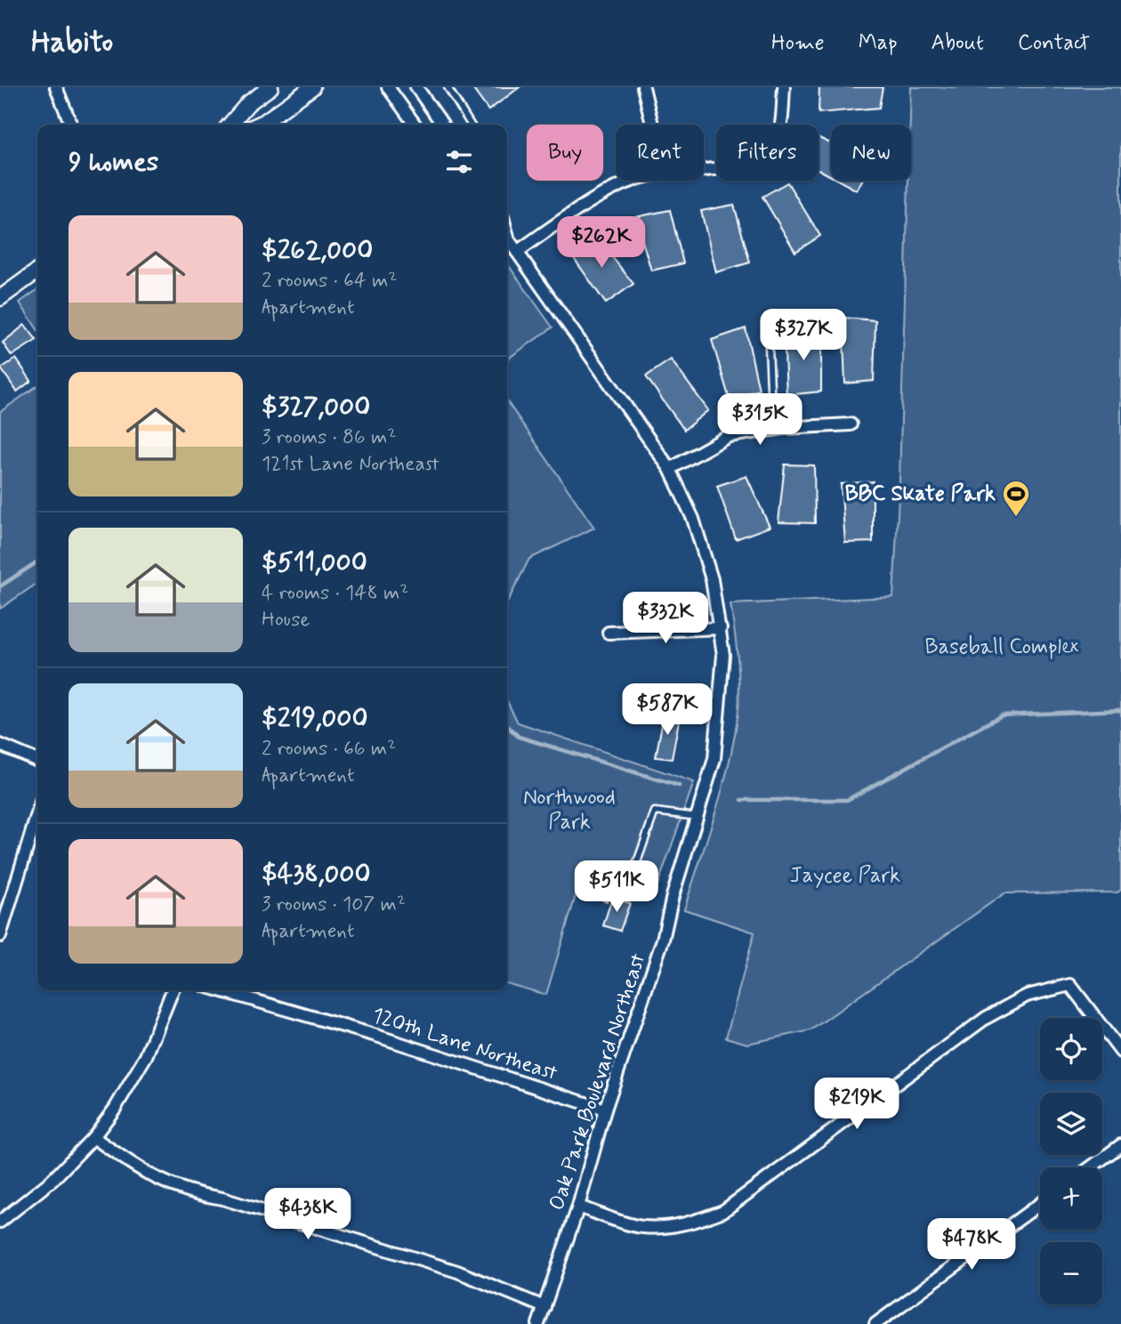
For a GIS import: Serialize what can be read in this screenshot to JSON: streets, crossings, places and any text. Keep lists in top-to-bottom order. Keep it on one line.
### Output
{"streets":{"street":["120th Lane Northeast","Oak Park Boulevard Northeast"]},"crossings":[["120th Lane Northeast","Oak Park Boulevard Northeast"]],"parks":["Baseball Complex","Northwood Park","Jaycee Park"],"places":{"sports":["BBC Skate Park"]},"page":{"header":"Habito","nav":["Home","Map","About","Contact"],"chip":["Buy","Rent","Filters","New"],"heading":"9 homes","list":[{"name":"$262,000","note":"2 rooms · 64 m² · Apartment"},{"name":"$327,000","note":"3 rooms · 86 m² · 121st Lane Northeast"},{"name":"$511,000","note":"4 rooms · 148 m² · House"},{"name":"$219,000","note":"2 rooms · 66 m² · Apartment"},{"name":"$438,000","note":"3 rooms · 107 m² · Apartment"}],"price":["$262K","$327K","$315K","$332K","$587K","$511K","$219K","$438K","$478K"],"map_buttons":["+","−"]}}
